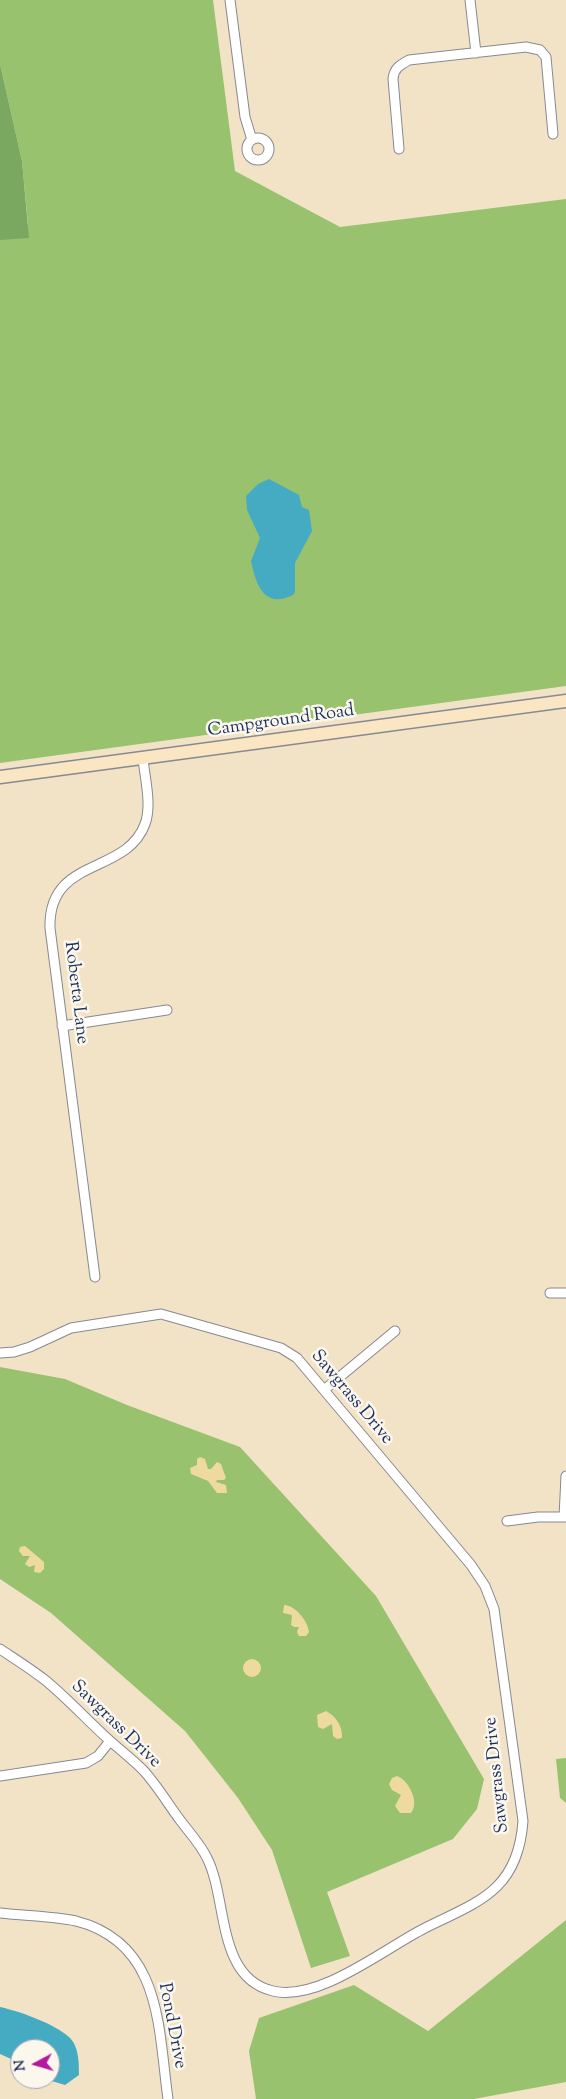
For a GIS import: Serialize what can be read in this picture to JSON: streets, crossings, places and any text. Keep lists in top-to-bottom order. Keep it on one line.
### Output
{"streets":{"street":["Campground Road","Roberta Lane","Sawgrass Drive","Pond Drive"]},"crossings":[["Campground Road","Roberta Lane"]],"north":"left"}
